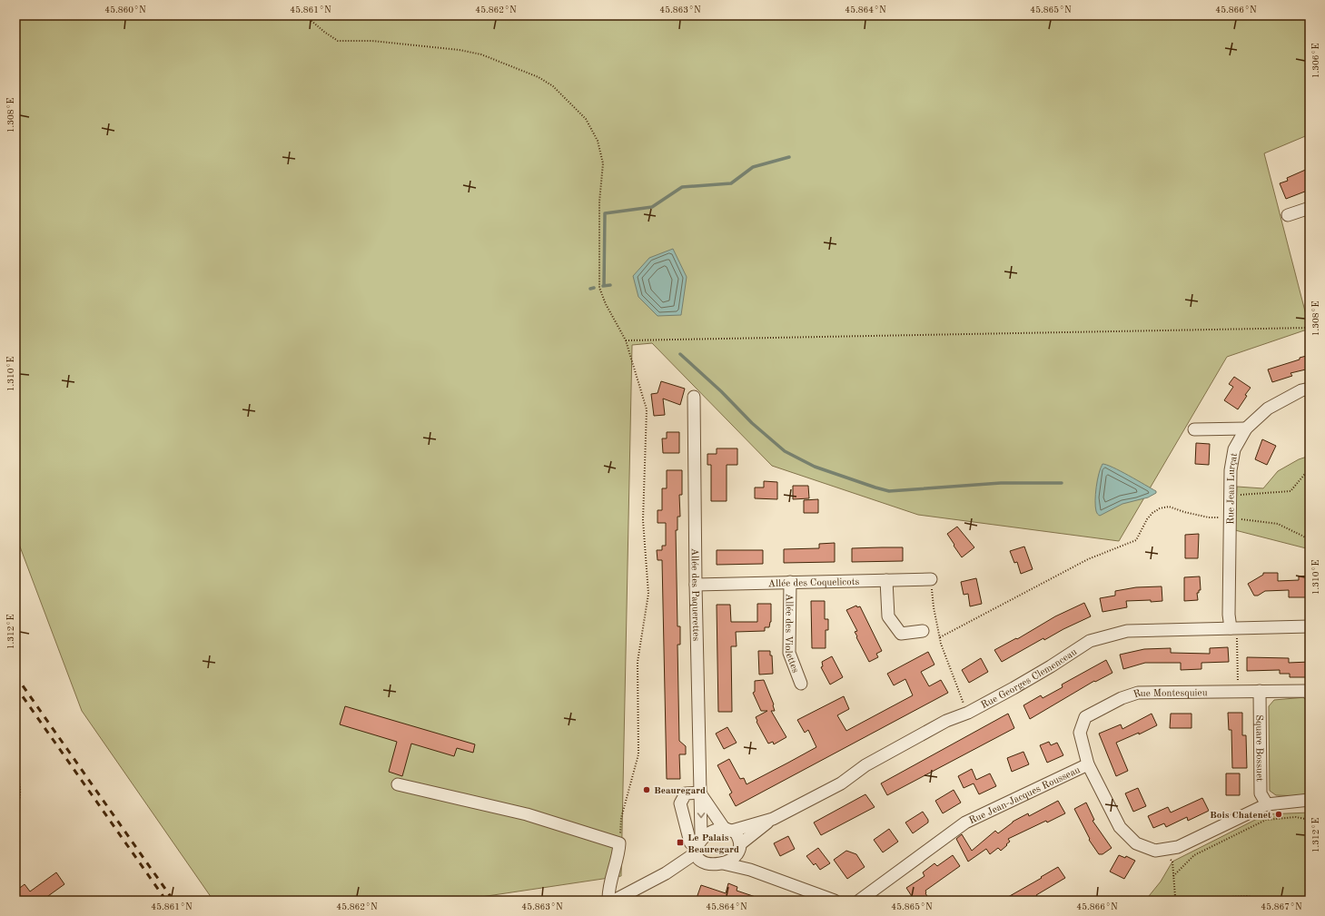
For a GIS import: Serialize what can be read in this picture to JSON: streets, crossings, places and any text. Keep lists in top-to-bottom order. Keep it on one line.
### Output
{"streets":{"street":["Rue Jean Lurçat","Allée des Coquelicots","Allée des Paquerettes","Allée des Violettes","Rue Georges Clemenceau","Rue Montesquieu","Square Bossuet","Rue Jean-Jacques Rousseau"]},"crossings":[["Rue Jean Lurçat","Rue Georges Clemenceau"],["Allée des Coquelicots","Allée des Paquerettes"],["Allée des Coquelicots","Allée des Violettes"],["Allée des Paquerettes","Rue Georges Clemenceau"],["Rue Montesquieu","Square Bossuet"],["Rue Montesquieu","Rue Jean-Jacques Rousseau"],["Square Bossuet","Rue Jean-Jacques Rousseau"]],"places":{"other":["Beauregard","Bois Chatenet"],"transit":["Le Palais Beauregard"]},"coordinates":["45.860°N","45.861°N","45.862°N","45.863°N","45.864°N","45.865°N","45.866°N","1.306°E","1.308°E","1.310°E","1.312°E","45.867°N"]}
